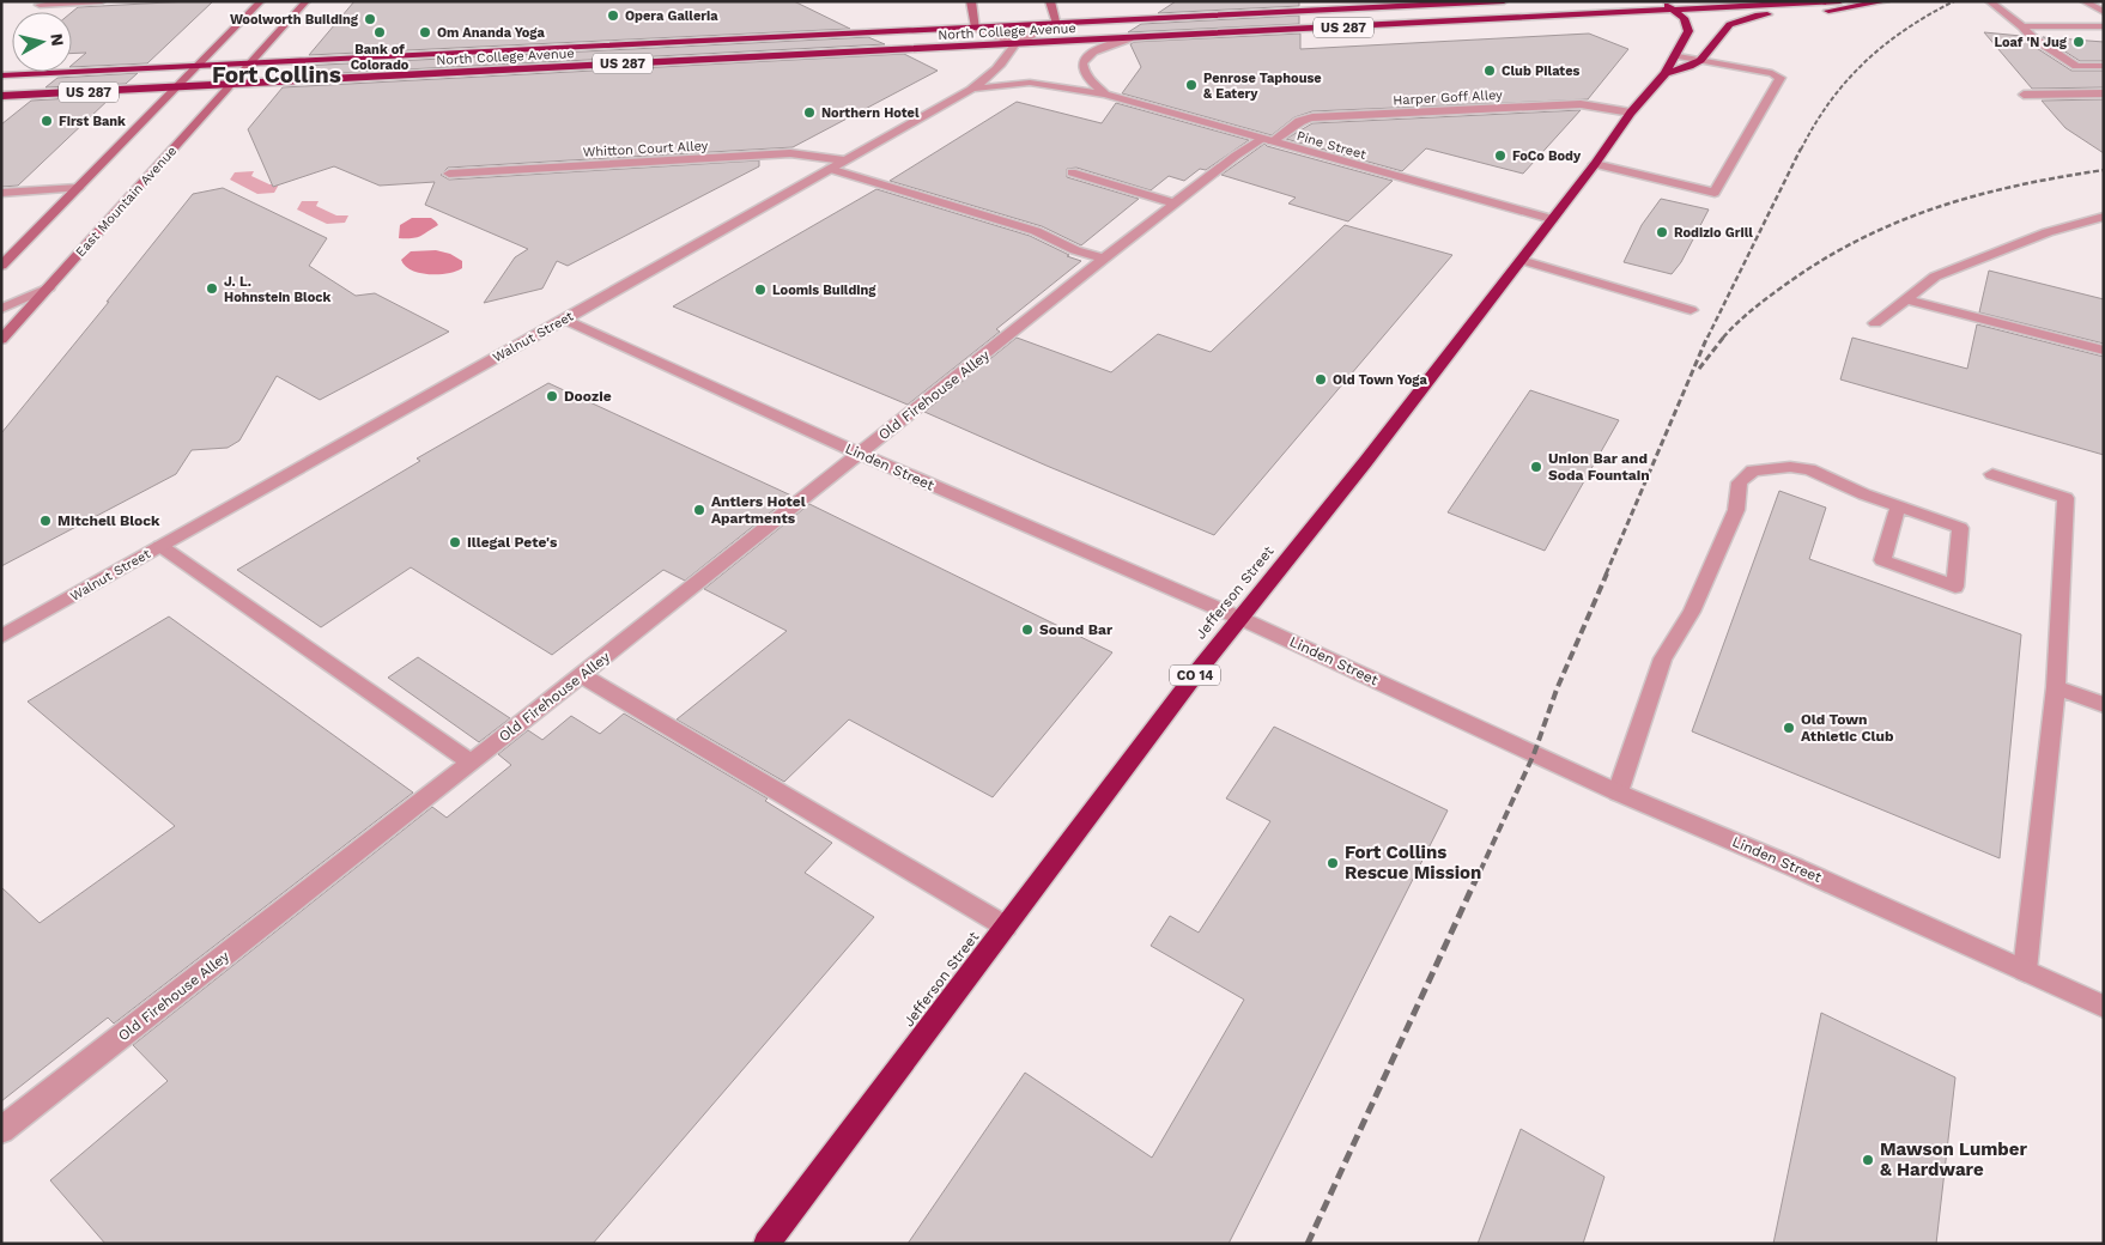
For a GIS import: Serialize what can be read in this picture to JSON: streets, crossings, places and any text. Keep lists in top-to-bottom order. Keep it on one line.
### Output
{"streets":{"highway":["US 287","North College Avenue","Jefferson Street","CO 14"],"street":["Harper Goff Alley","Pine Street","Whitton Court Alley","East Mountain Avenue","Walnut Street","Old Firehouse Alley","Linden Street"]},"crossings":[["US 287","North College Avenue"],["North College Avenue","Pine Street"],["North College Avenue","East Mountain Avenue"],["North College Avenue","Walnut Street"],["North College Avenue","Jefferson Street"],["Harper Goff Alley","Pine Street"],["Harper Goff Alley","Old Firehouse Alley"],["Harper Goff Alley","Jefferson Street"],["Pine Street","Walnut Street"],["Pine Street","Old Firehouse Alley"],["Pine Street","Jefferson Street"],["Whitton Court Alley","Walnut Street"],["Walnut Street","Linden Street"],["Old Firehouse Alley","Linden Street"],["Linden Street","Jefferson Street"]],"districts":["Fort Collins"],"places":["Opera Galleria","Woolworth Building","Bank of Colorado","Om Ananda Yoga","Loaf 'N Jug","Club Pilates","Penrose Taphouse & Eatery","Northern Hotel","First Bank","FoCo Body","Rodizio Grill","J. L. Hohnstein Block","Loomis Building","Old Town Yoga","Doozie","Union Bar and Soda Fountain","Antlers Hotel Apartments","Mitchell Block","Illegal Pete's","Sound Bar","Old Town Athletic Club","Fort Collins Rescue Mission","Mawson Lumber & Hardware"],"north":"right"}
